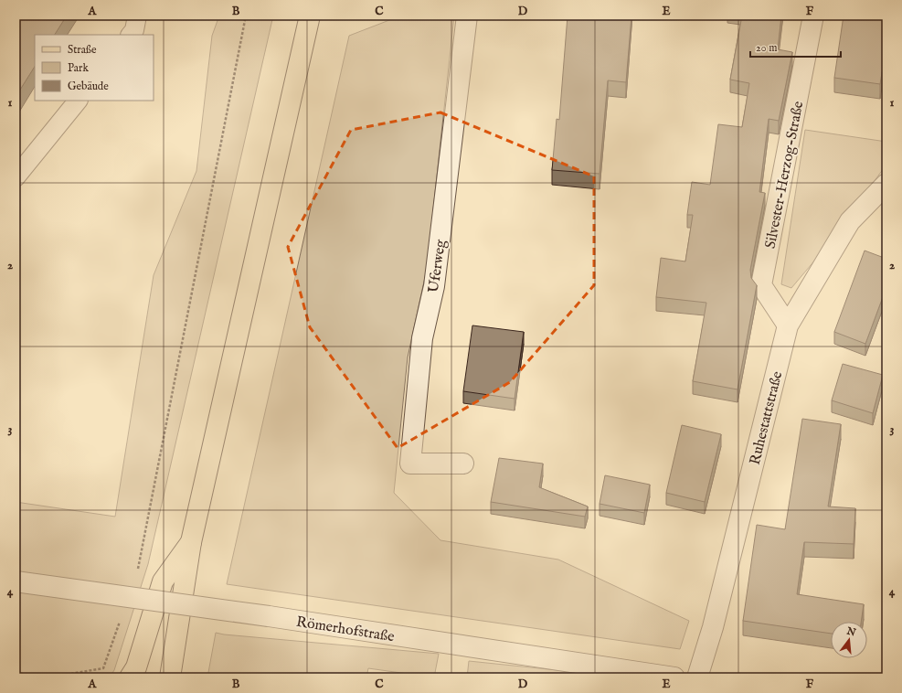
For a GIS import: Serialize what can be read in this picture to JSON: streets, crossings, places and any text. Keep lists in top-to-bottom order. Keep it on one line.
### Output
{"streets":{"street":["Silvester-Herzog-Straße","Uferweg","Ruhestattstraße","Römerhofstraße"]},"crossings":[["Silvester-Herzog-Straße","Ruhestattstraße"]],"legend":["Straße","Park","Gebäude"],"scale_bar":"20 m","north":"top","grid":{"columns":["A","B","C","D","E","F"],"rows":["1","2","3","4"]}}
